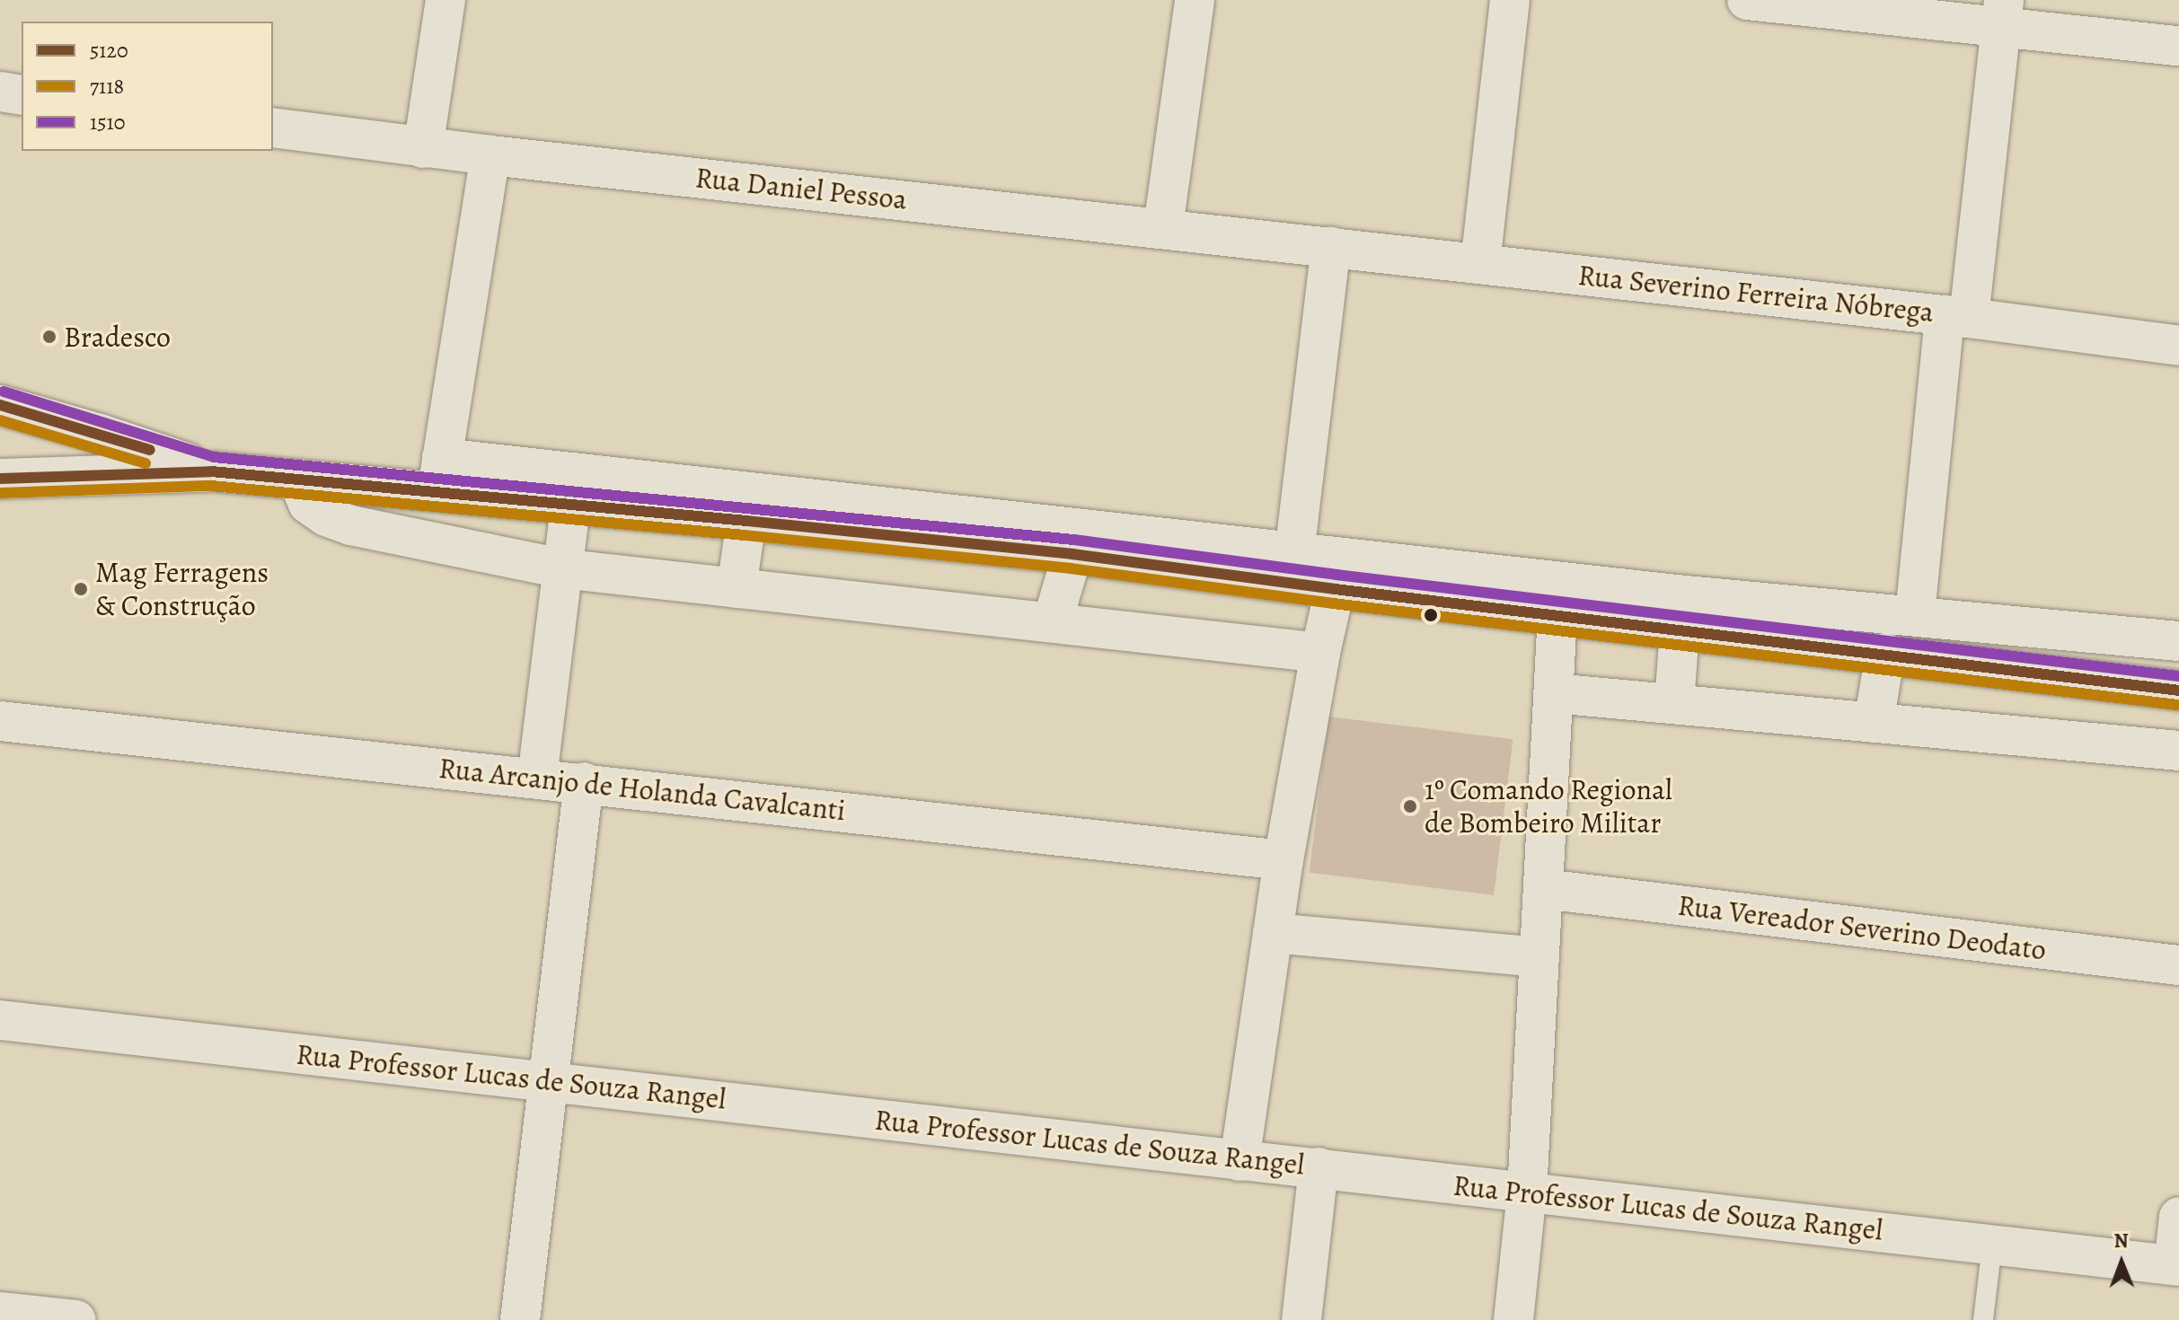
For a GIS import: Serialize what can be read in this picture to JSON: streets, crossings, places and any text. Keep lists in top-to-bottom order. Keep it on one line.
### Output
{"streets":{"street":["Rua Daniel Pessoa","Rua Severino Ferreira Nóbrega","Rua Arcanjo de Holanda Cavalcanti","Rua Vereador Severino Deodato","Rua Professor Lucas de Souza Rangel"]},"crossings":[["Rua Daniel Pessoa","Rua Severino Ferreira Nóbrega"]],"places":["Bradesco","Mag Ferragens & Construção","1º Comando Regional de Bombeiro Militar"],"lines":["transit line 1510","transit line 5120","transit line 7118"],"legend":["5120","7118","1510"],"north":"top"}
